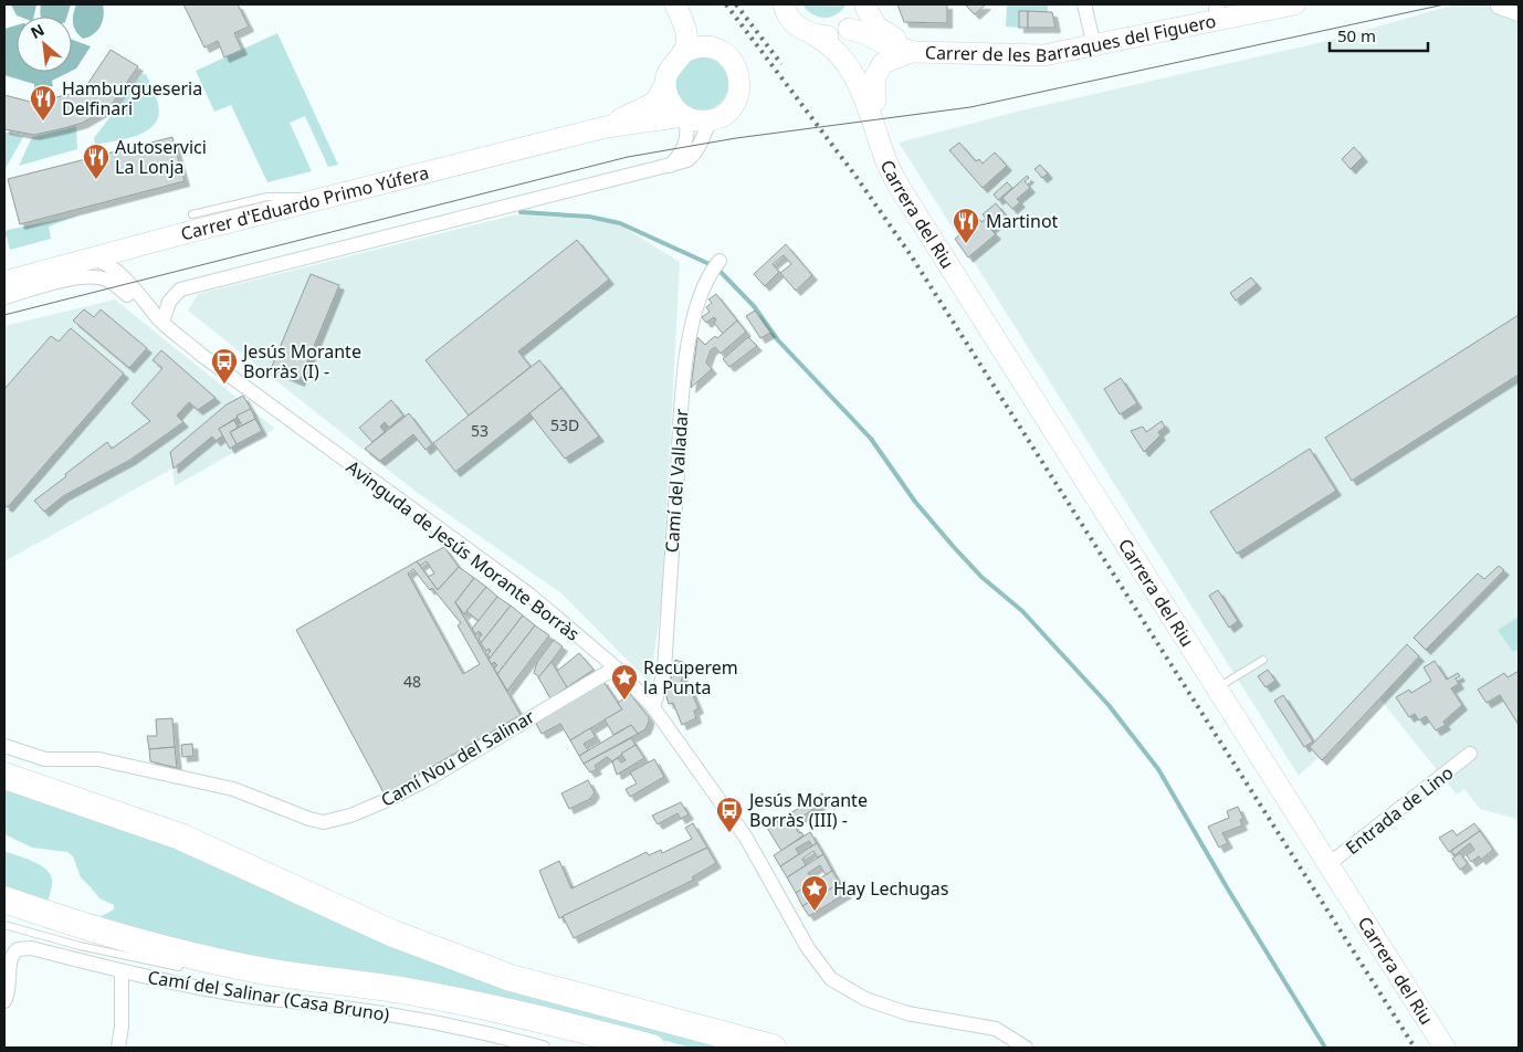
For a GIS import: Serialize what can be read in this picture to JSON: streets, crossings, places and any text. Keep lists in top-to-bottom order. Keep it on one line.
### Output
{"streets":{"street":["Carrer de les Barraques del Figuero","Carrer d'Eduardo Primo Yúfera","Carrera del Riu","Camí del Valladar","Avinguda de Jesús Morante Borràs","Camí Nou del Salinar","Entrada de Lino","Camí del Salinar (Casa Bruno)"]},"crossings":[["Carrer de les Barraques del Figuero","Carrera del Riu"],["Carrer d'Eduardo Primo Yúfera","Avinguda de Jesús Morante Borràs"],["Carrera del Riu","Entrada de Lino"],["Camí del Valladar","Avinguda de Jesús Morante Borràs"],["Avinguda de Jesús Morante Borràs","Camí Nou del Salinar"]],"places":{"restaurant":["Hamburgueseria Delfinari","Autoservici La Lonja","Martinot"],"bus stop":["Jesús Morante Borràs (I) -","Jesús Morante Borràs (III) -"],"place":["Recuperem la Punta","Hay Lechugas"]},"house_numbers":["53D","53","48"],"scale_bar":"50 m","north":"top left"}
